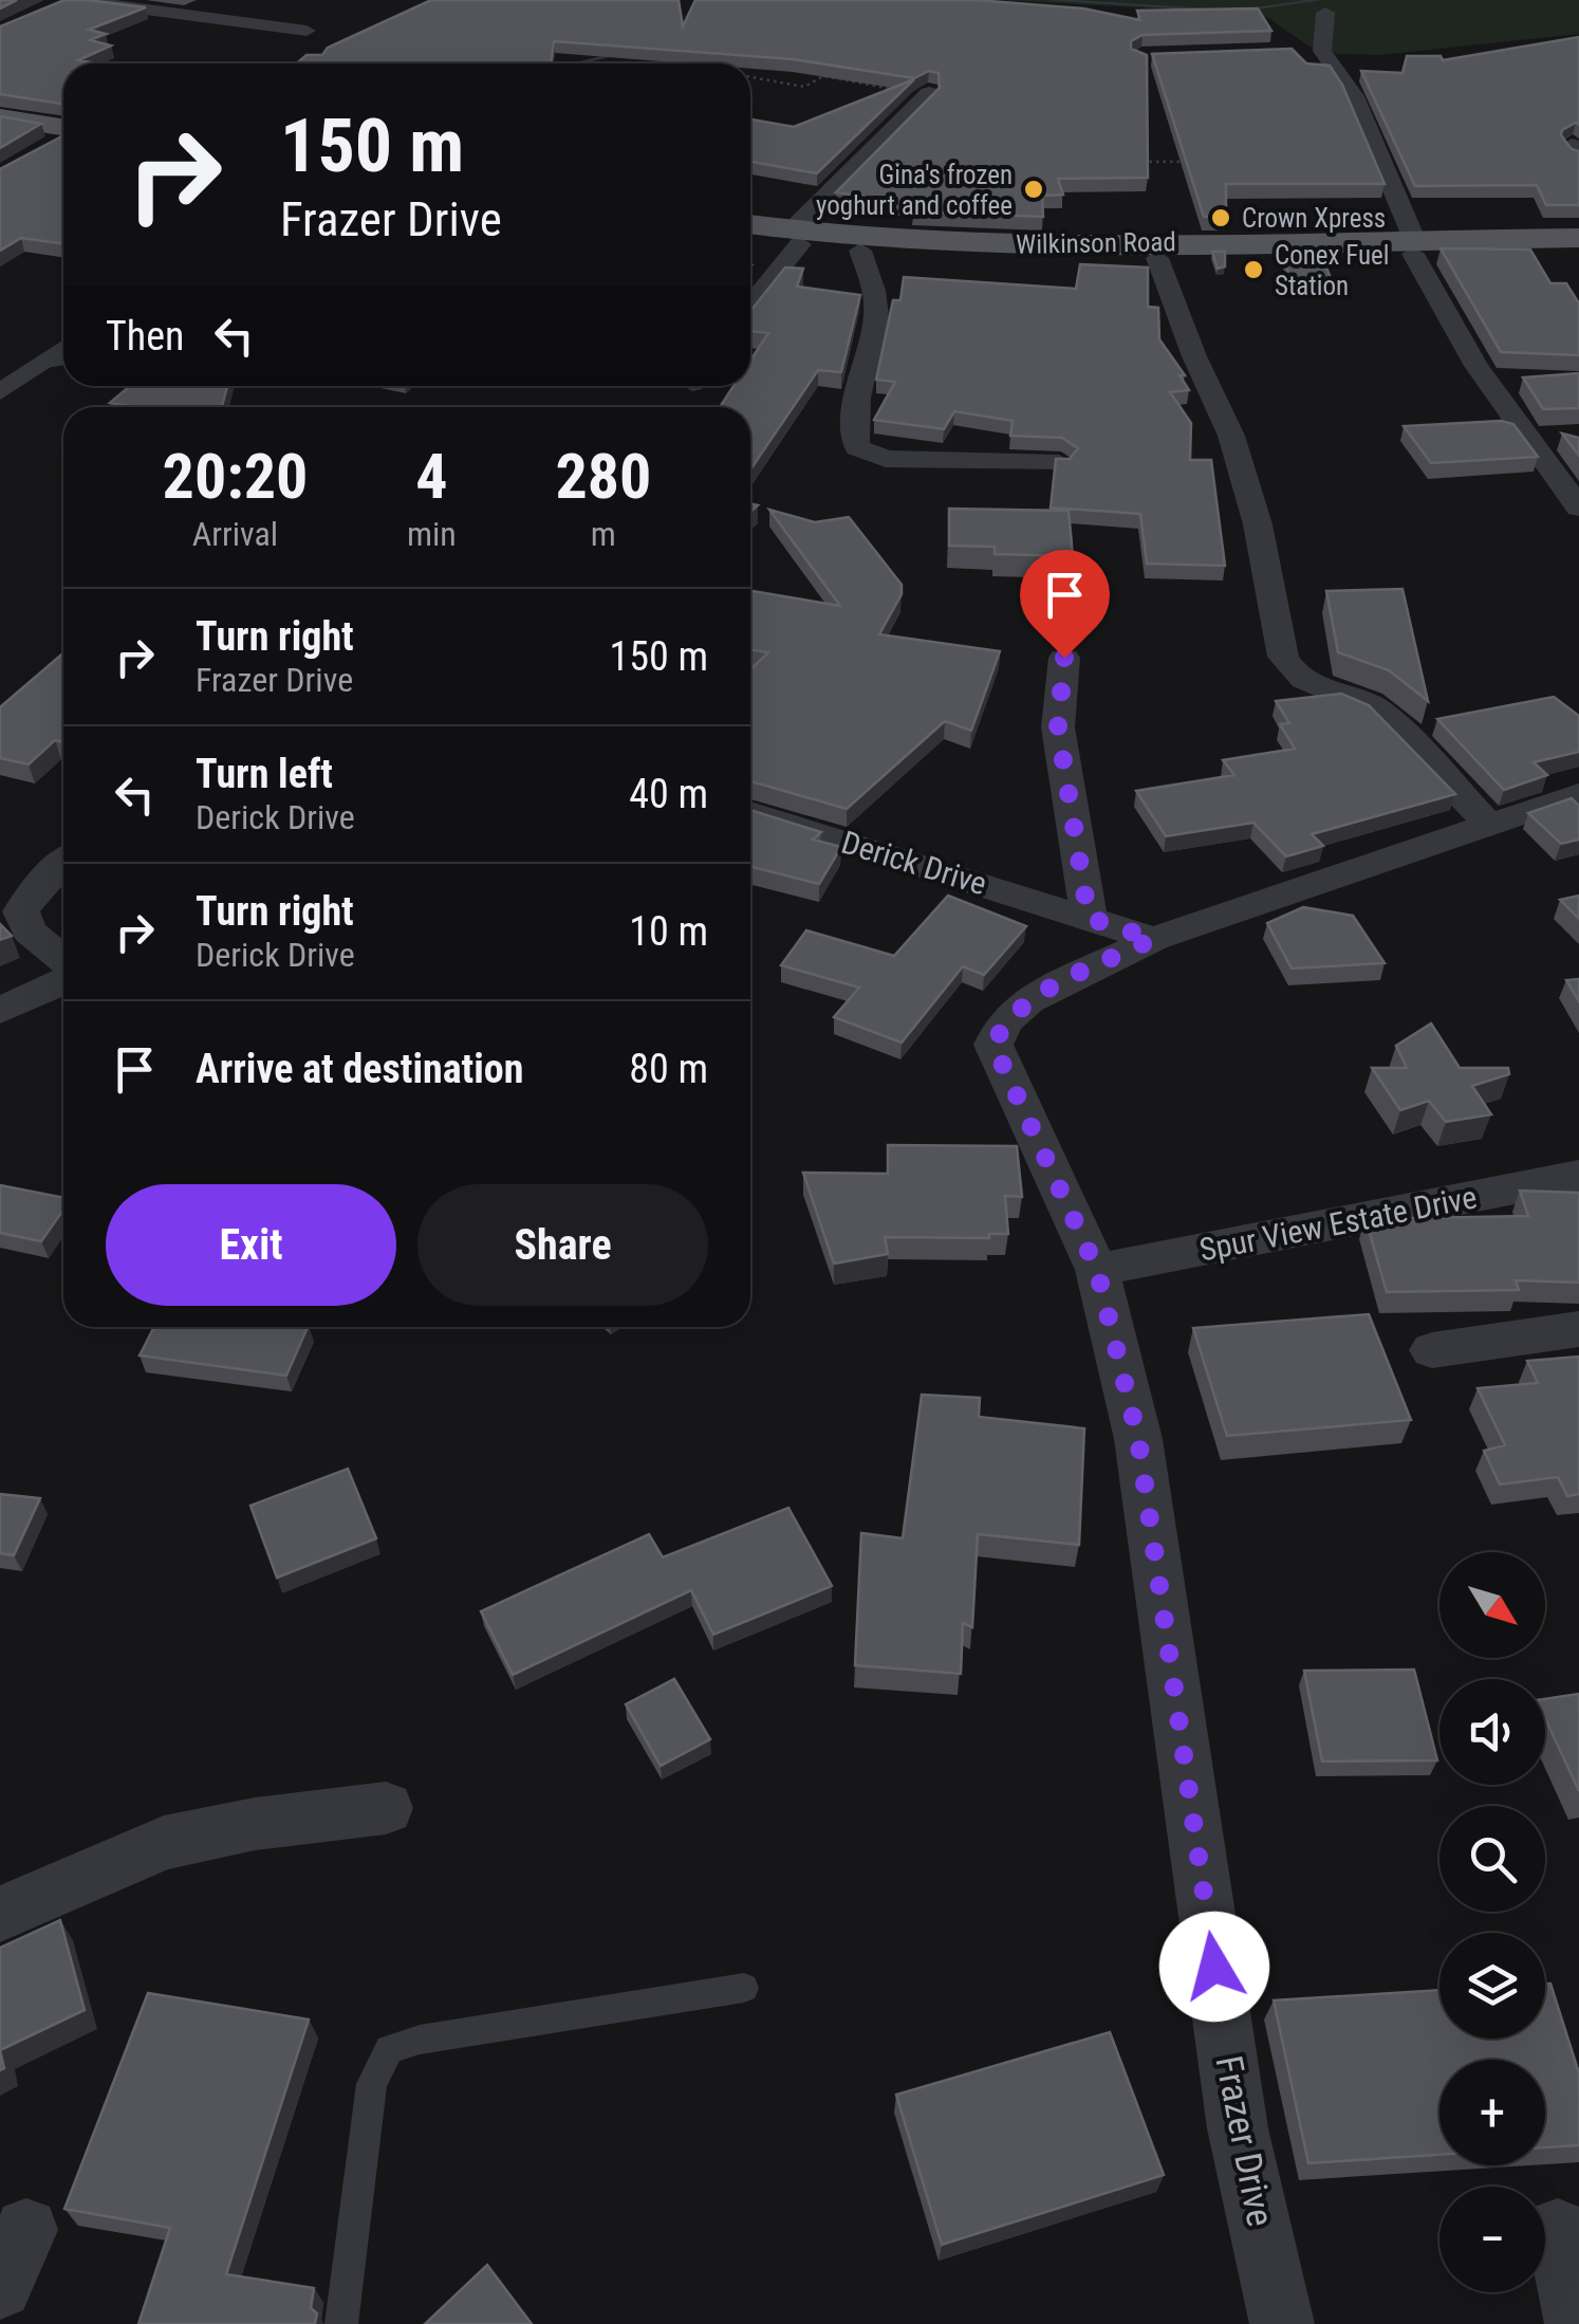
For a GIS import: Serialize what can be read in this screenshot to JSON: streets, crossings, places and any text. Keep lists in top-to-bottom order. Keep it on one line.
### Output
{"streets":{"main road":["Wilkinson Road"],"street":["Derick Drive","Spur View Estate Drive","Frazer Drive"]},"crossings":[["Derick Drive","Frazer Drive"],["Spur View Estate Drive","Frazer Drive"]],"places":["Gina's frozen yoghurt and coffee","Crown Xpress","Conex Fuel Station"],"north":"bottom right","page":{"turn":["150 m","Frazer Drive"],"then":"Then","eta":["20:20","Arrival","4","min","280","m"],"list":[{"name":"Turn right","note":"Frazer Drive","value":"150 m"},{"name":"Turn left","note":"Derick Drive","value":"40 m"},{"name":"Turn right","note":"Derick Drive","value":"10 m"},{"name":"Arrive at destination","value":"80 m"}],"buttons":["Exit","Share"],"map_buttons":["+","−"]}}
